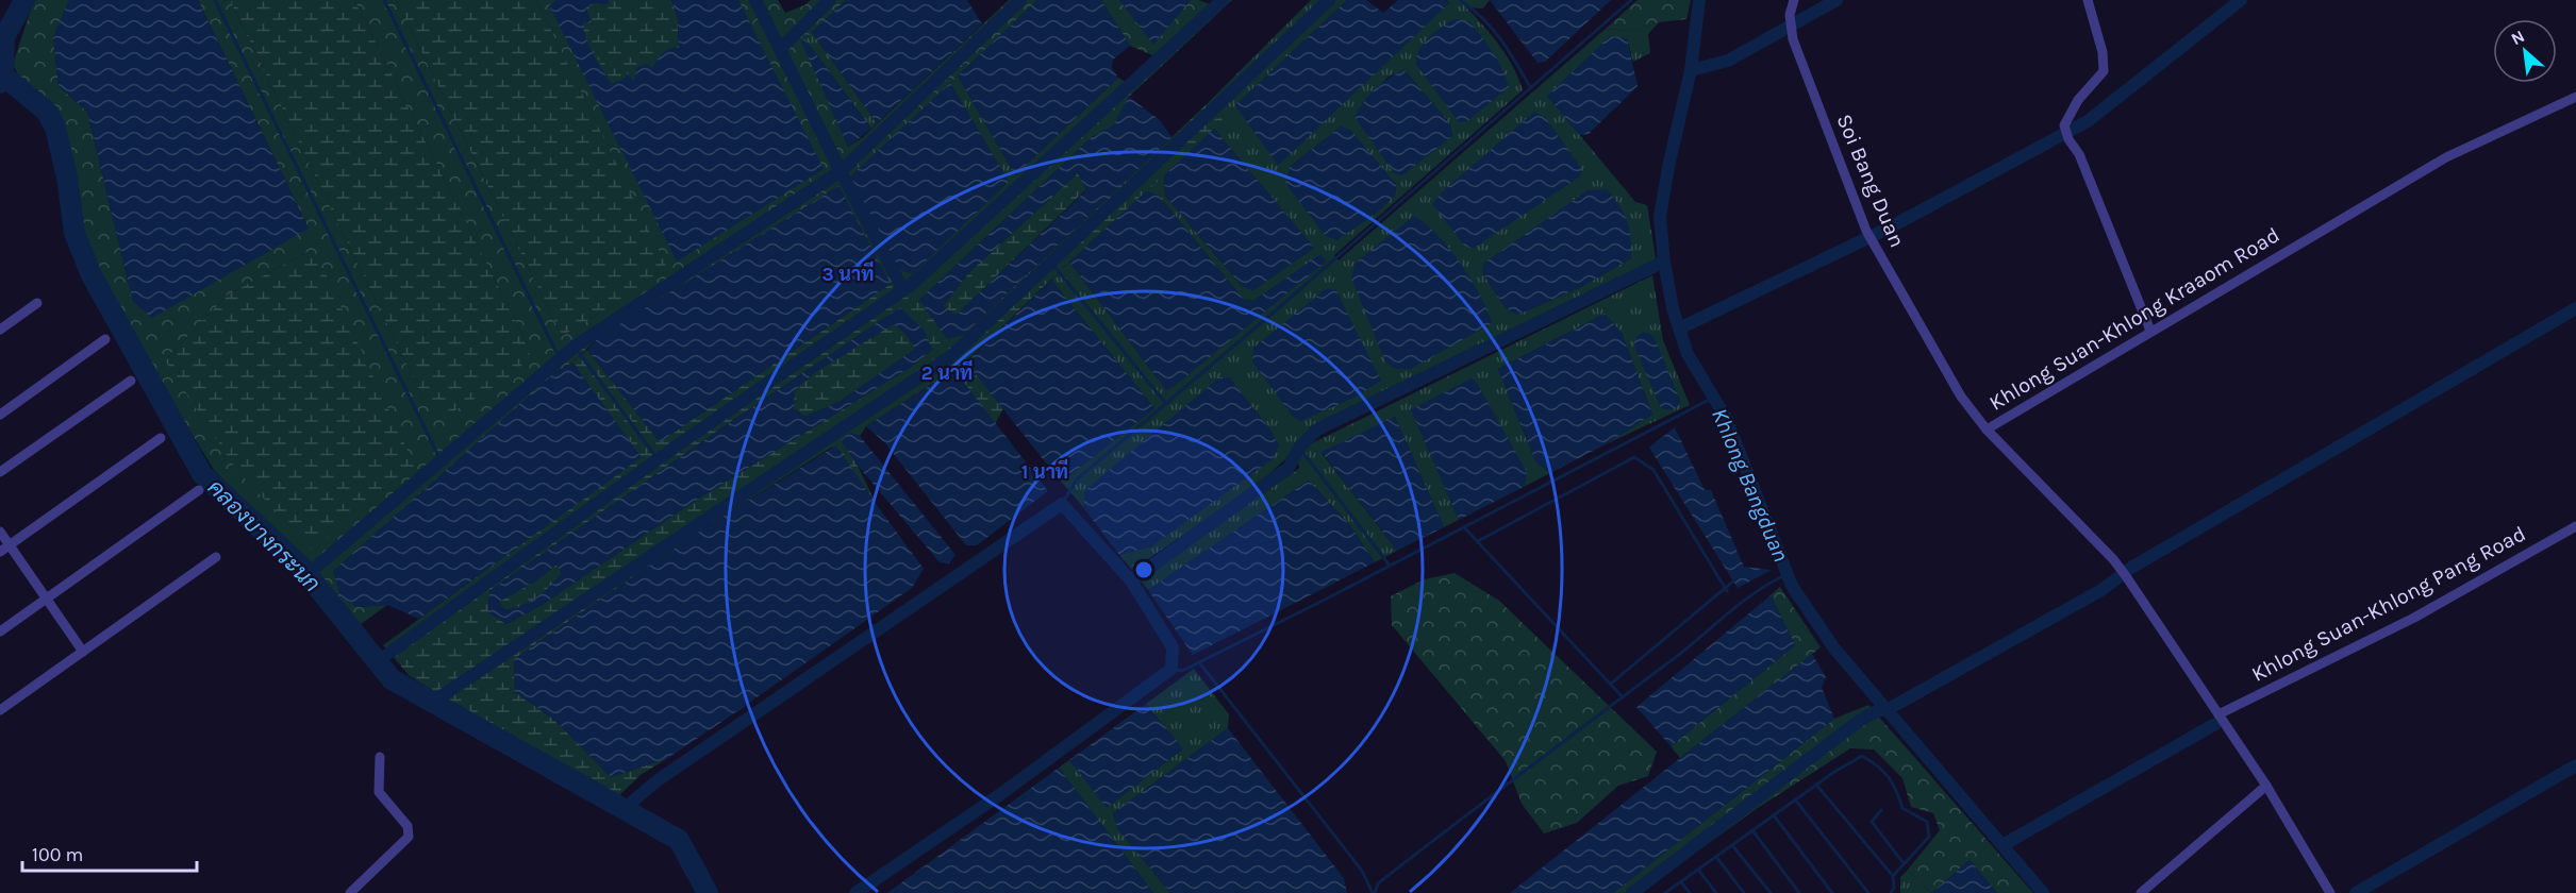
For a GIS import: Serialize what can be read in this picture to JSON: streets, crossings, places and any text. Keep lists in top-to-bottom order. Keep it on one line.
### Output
{"streets":{"street":["Soi Bang Duan","Khlong Suan-Khlong Kraaom Road","Khlong Suan-Khlong Pang Road"]},"crossings":[["Soi Bang Duan","Khlong Suan-Khlong Kraaom Road"],["Khlong Suan-Khlong Kraaom Road","Khlong Suan-Khlong Pang Road"]],"water":["Khlong Bangduan","คลองบางกระนก"],"scale_bar":"100 m","north":"top left","rings":["3 นาที","2 นาที","1 นาที"]}
